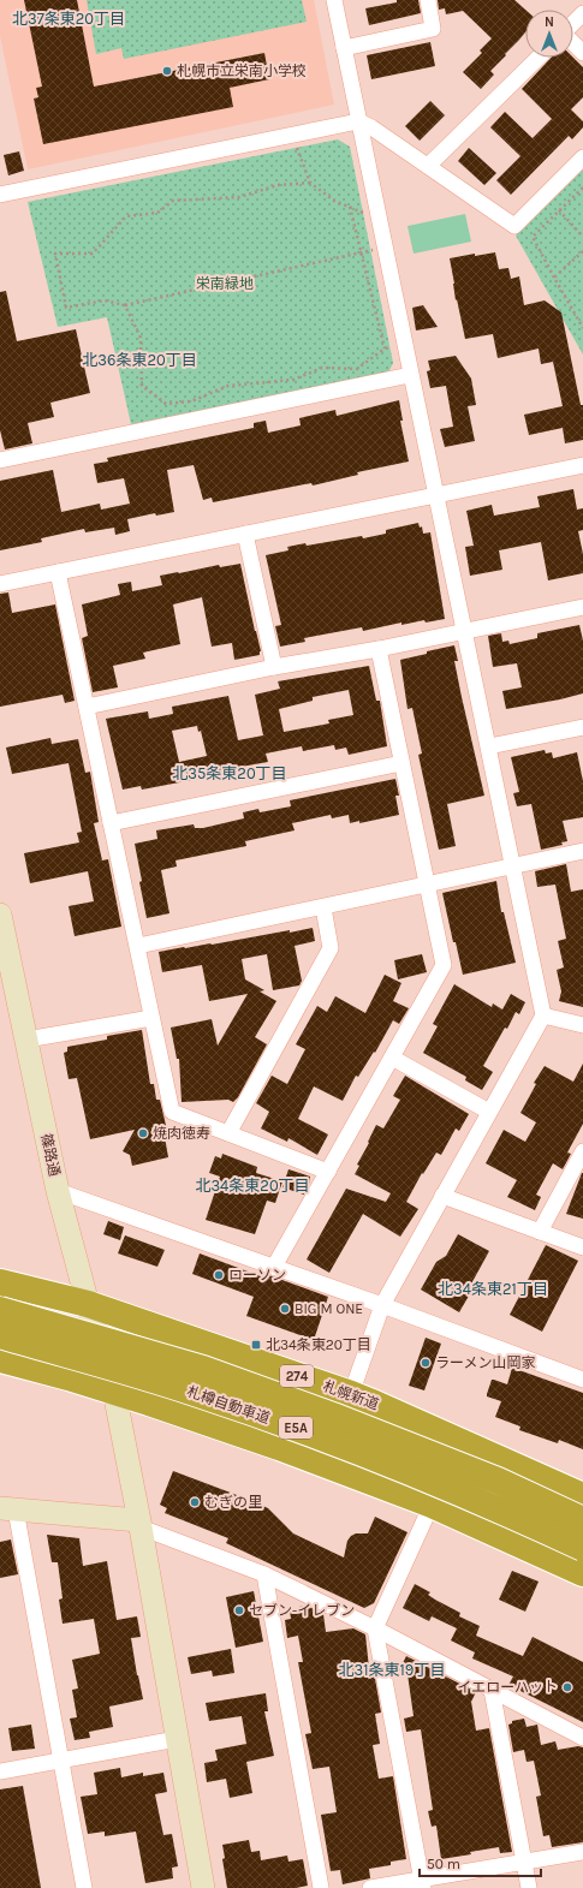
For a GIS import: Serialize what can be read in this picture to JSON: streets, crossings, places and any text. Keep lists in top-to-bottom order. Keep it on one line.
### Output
{"streets":{"highway":["274","札幌新道","札樽自動車道","E5A"],"street":["篠路通"]},"crossings":[["篠路通","札幌新道"]],"districts":["北37条東20丁目","北36条東20丁目","北35条東20丁目","北34条東20丁目","北34条東21丁目","北31条東19丁目"],"parks":["栄南緑地"],"places":{"other":["札幌市立栄南小学校","焼肉徳寿","ローソン","BIG M ONE","ラーメン山岡家","むぎの里","セブン-イレブン","イエローハット"],"transit":["北34条東20丁目"]},"scale_bar":"50 m","north":"top"}
